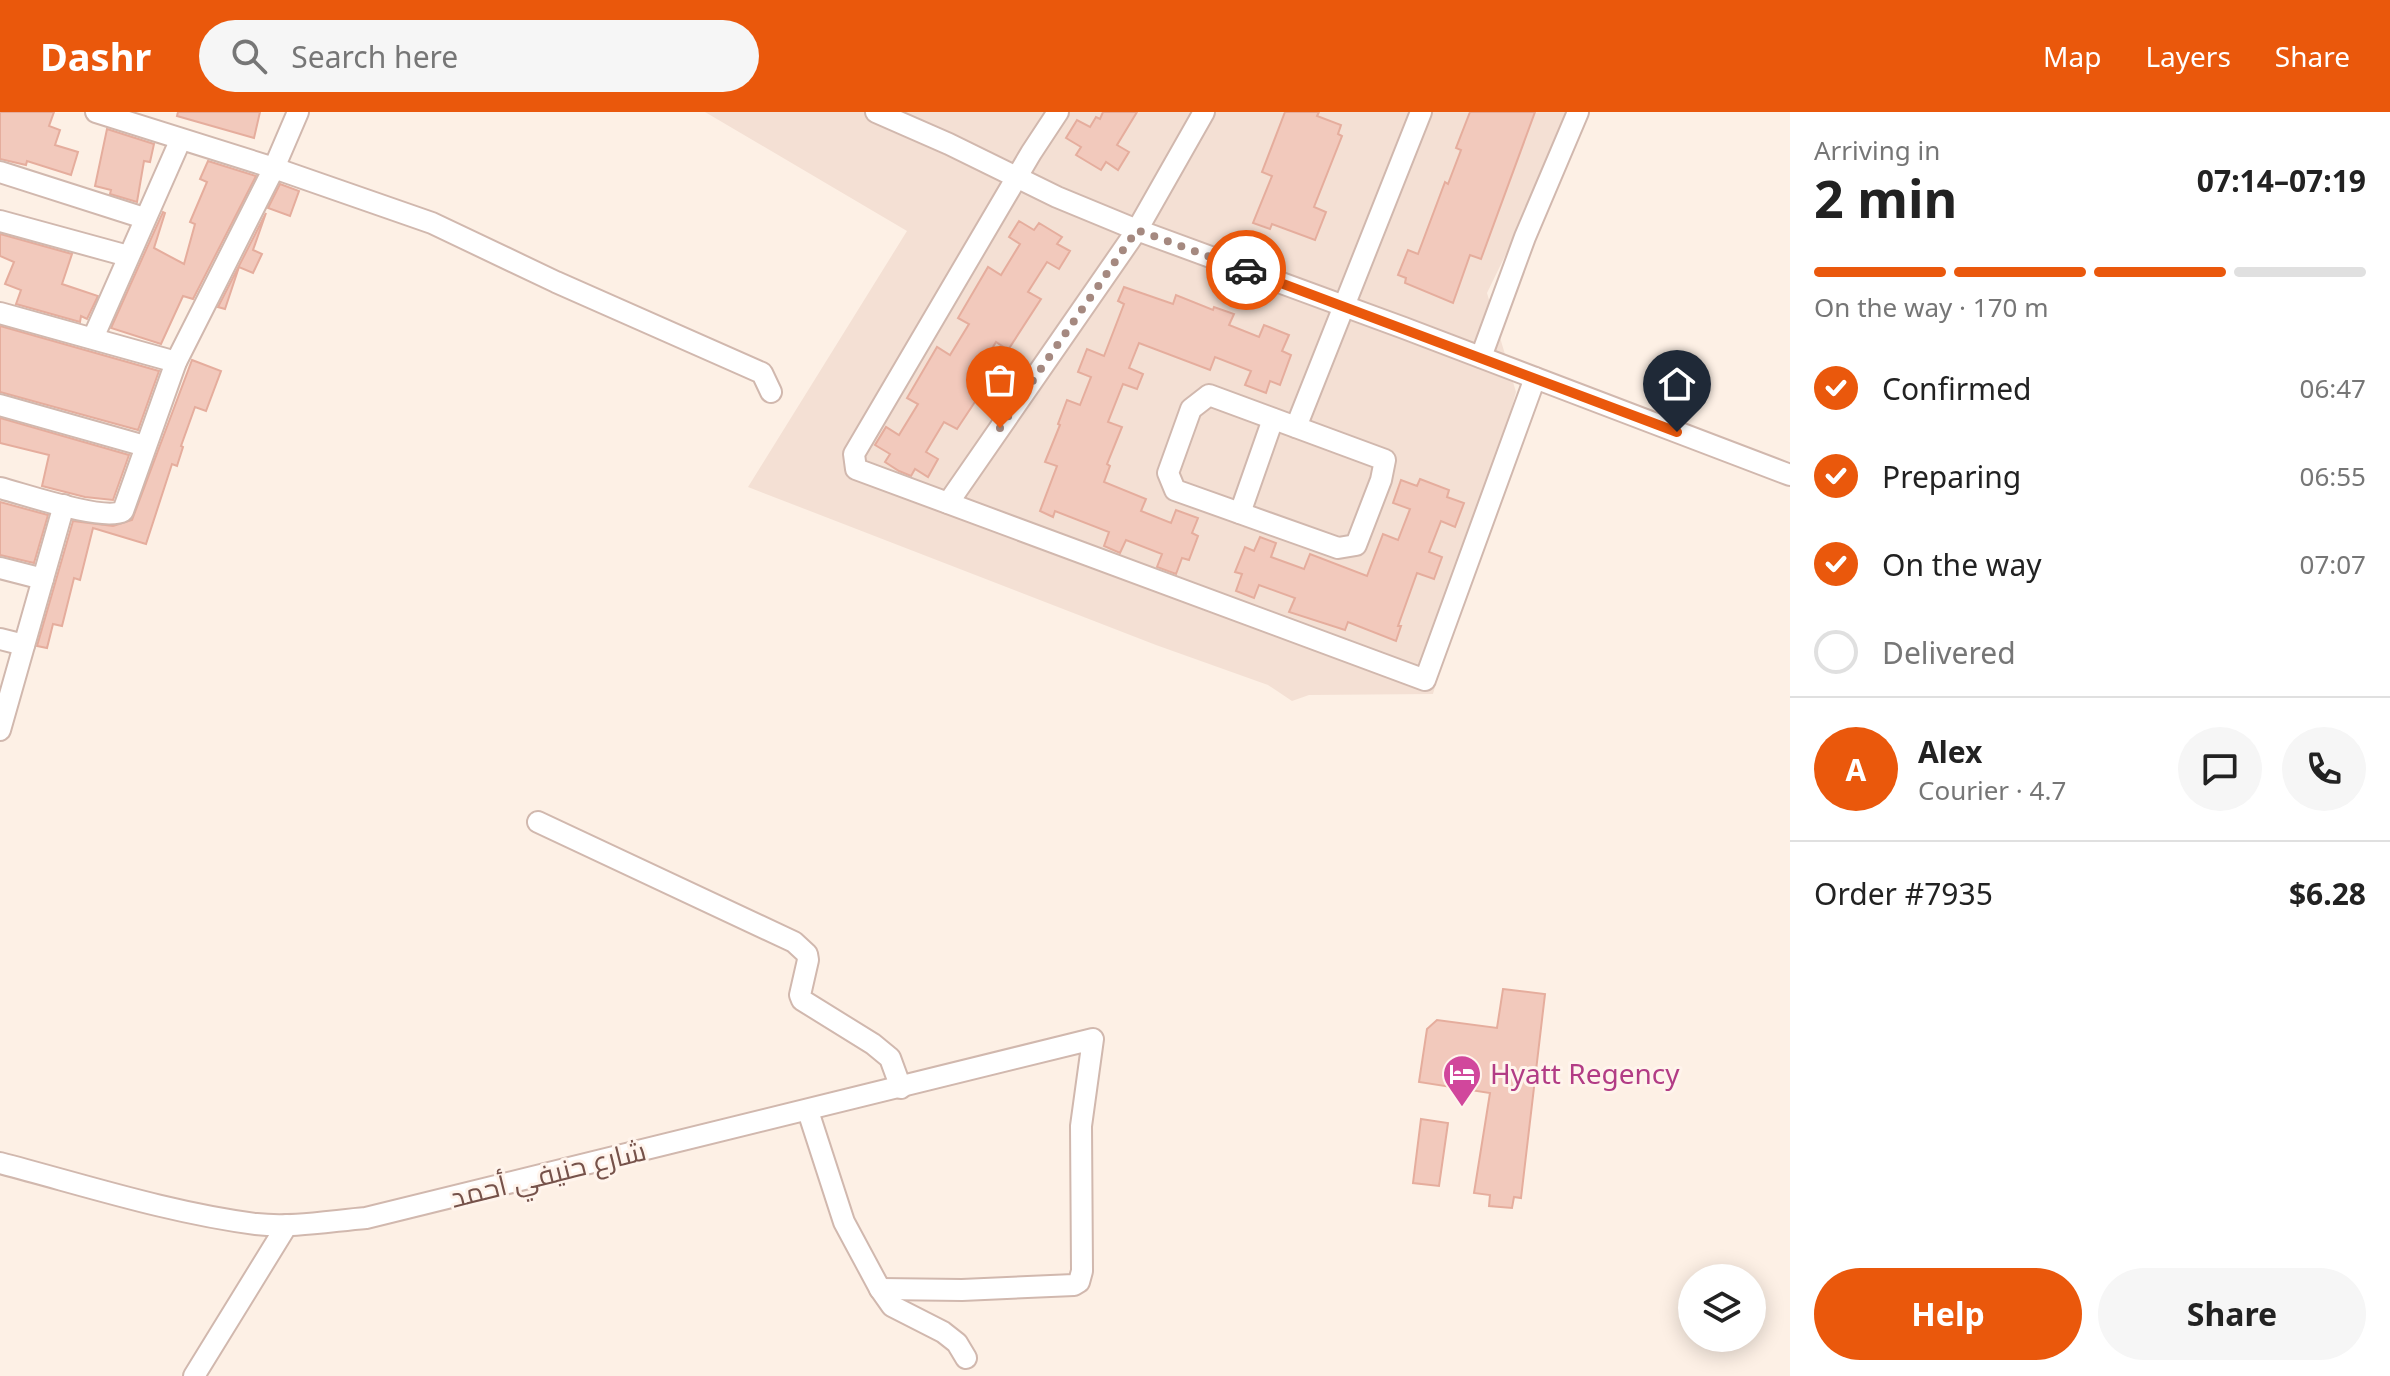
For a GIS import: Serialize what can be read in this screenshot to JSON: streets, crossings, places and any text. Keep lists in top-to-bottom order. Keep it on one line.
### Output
{"streets":{"street":["شارع حنيفي أحمد"]},"places":{"hotel":["Hyatt Regency"]},"page":{"header":"Dashr","search":"Search here","nav":["Map","Layers","Share"],"heading":["2 min","Arriving in","07:14–07:19"],"panel":["Alex","Courier · 4.7","Order #7935","$6.28"],"bar":"On the way · 170 m","list":[["Confirmed","06:47"],["Preparing","06:55"],["On the way","07:07"],"Delivered"],"round":"A","buttons":["Help","Share"]}}
